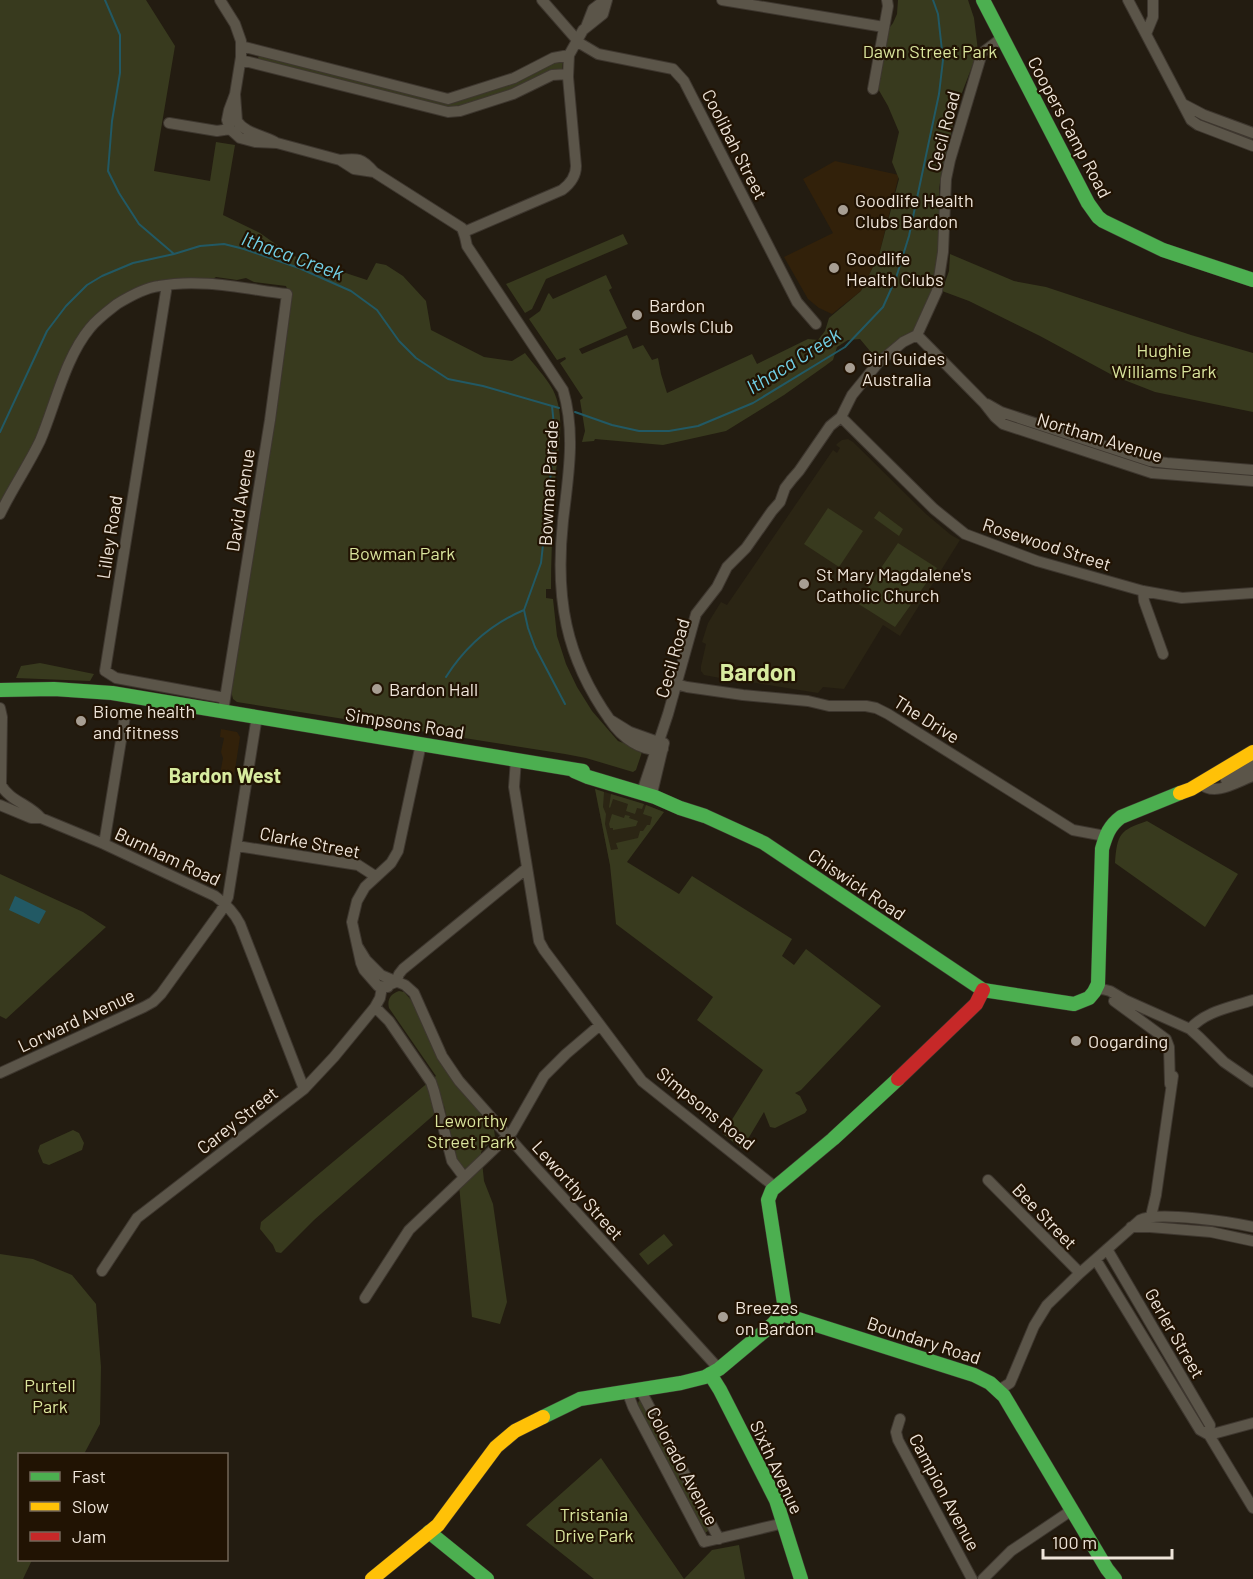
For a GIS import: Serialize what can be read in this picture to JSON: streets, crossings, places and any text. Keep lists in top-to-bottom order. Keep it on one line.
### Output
{"streets":{"main road":["Coopers Camp Road","Simpsons Road","Chiswick Road","Boundary Road","Sixth Avenue"],"street":["Cecil Road","Coolibah Street","Northam Avenue","Bowman Parade","David Avenue","Lilley Road","Rosewood Street","The Drive","Clarke Street","Burnham Road","Lorward Avenue","Carey Street","Leworthy Street","Bee Street","Gerler Street","Colorado Avenue","Campion Avenue"]},"crossings":[["Coopers Camp Road","Cecil Road"],["Cecil Road","Northam Avenue"],["Cecil Road","Bowman Parade"],["Cecil Road","Rosewood Street"],["Cecil Road","The Drive"],["Cecil Road","Chiswick Road"],["David Avenue","Lilley Road"],["David Avenue","Simpsons Road"],["Lilley Road","Simpsons Road"],["Simpsons Road","Chiswick Road"],["Burnham Road","Lorward Avenue"],["Burnham Road","Carey Street"],["Leworthy Street","Sixth Avenue"],["Colorado Avenue","Sixth Avenue"]],"districts":["Bardon","Bardon West"],"water":["Ithaca Creek"],"parks":["Dawn Street Park","Hughie Williams Park","Bowman Park","Leworthy Street Park","Purtell Park","Tristania Drive Park"],"places":["Goodlife Health Clubs Bardon","Goodlife Health Clubs","Bardon Bowls Club","Girl Guides Australia","St Mary Magdalene's Catholic Church","Bardon Hall","Biome health and fitness","Oogarding","Breezes on Bardon"],"legend":["Fast","Slow","Jam"],"scale_bar":"100 m"}
